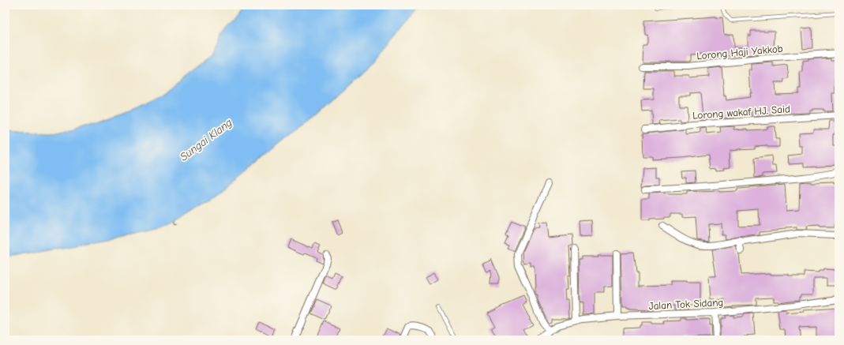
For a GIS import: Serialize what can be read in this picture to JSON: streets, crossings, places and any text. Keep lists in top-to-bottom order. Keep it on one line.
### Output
{"streets":{"street":["Lorong Haji Yakkob","Lorong wakaf HJ. Said","Jalan Tok Sidang"]},"water":["Sungai Klang"]}
